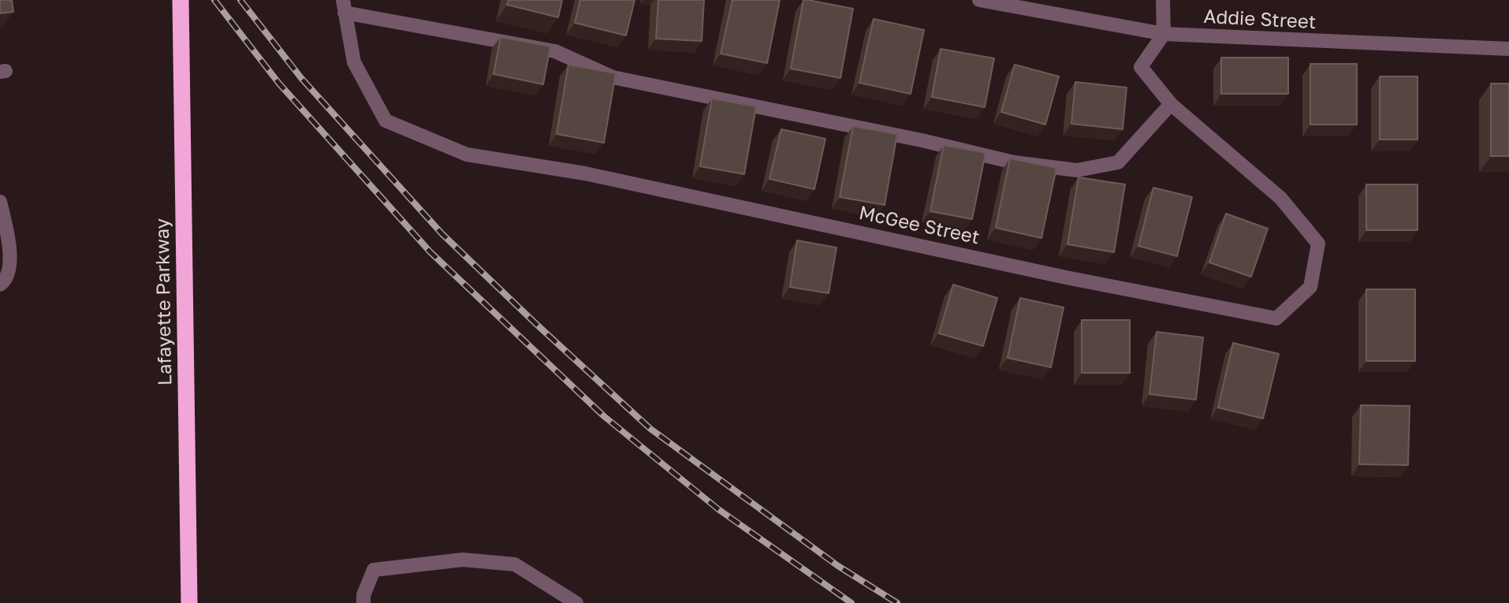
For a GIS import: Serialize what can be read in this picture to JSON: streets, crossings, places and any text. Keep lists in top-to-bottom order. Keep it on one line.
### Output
{"streets":{"highway":["Lafayette Parkway"],"street":["Addie Street","McGee Street"]},"crossings":[["Addie Street","McGee Street"]]}
